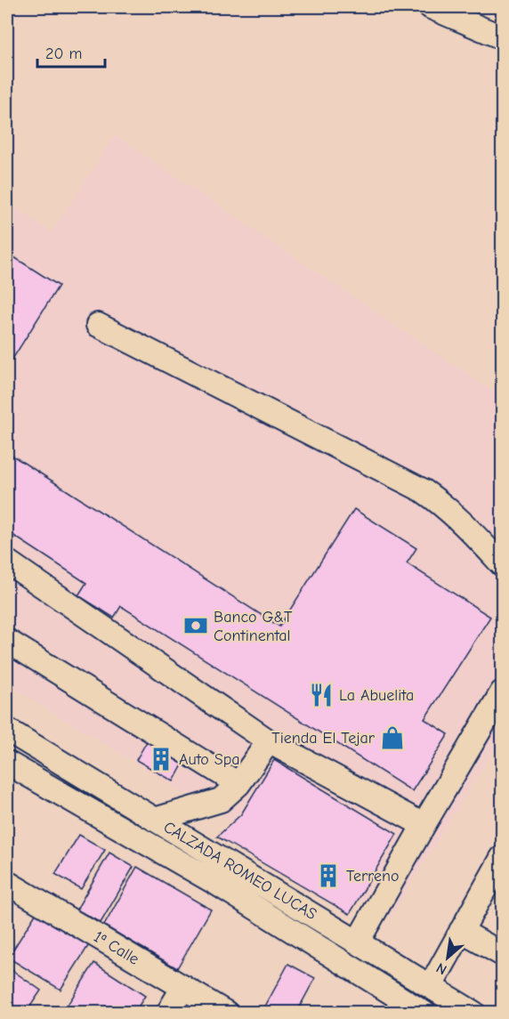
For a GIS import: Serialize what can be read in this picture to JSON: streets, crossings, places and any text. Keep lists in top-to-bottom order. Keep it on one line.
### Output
{"streets":{"street":["CALZADA ROMEO LUCAS","1ª Calle"]},"places":{"bank":["Banco G&T Continental"],"restaurant":["La Abuelita"],"shop":["Tienda El Tejar"],"building":["Auto Spa","Terreno"]},"scale_bar":"20 m","north":"bottom left"}
